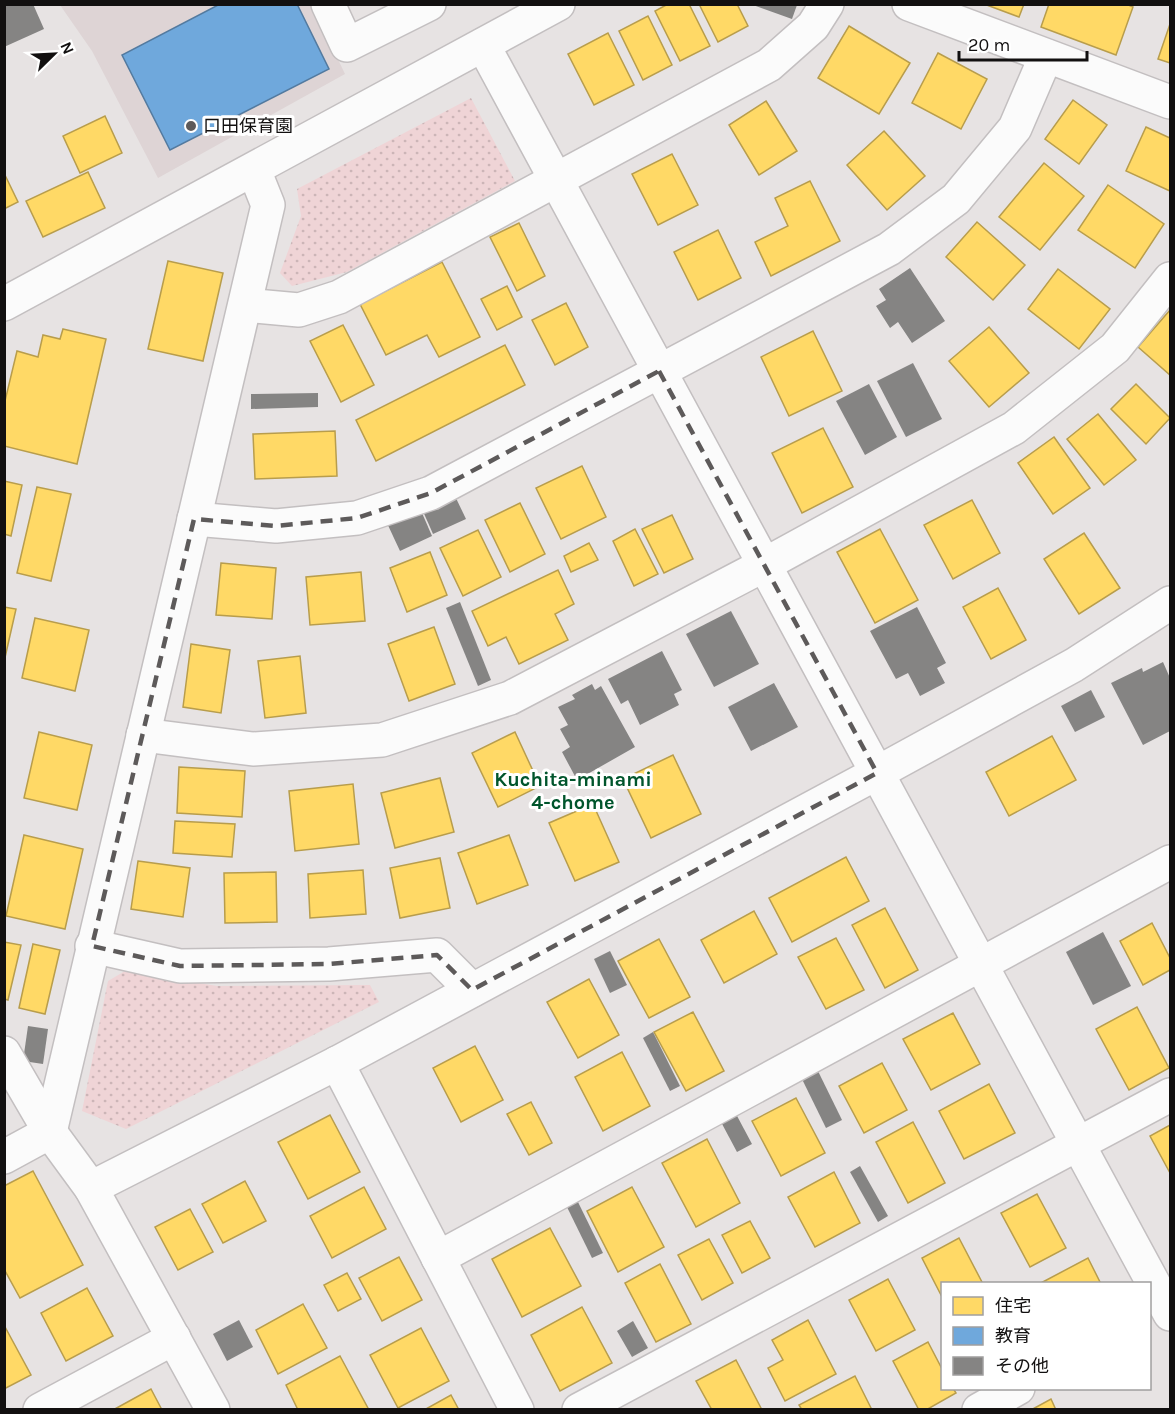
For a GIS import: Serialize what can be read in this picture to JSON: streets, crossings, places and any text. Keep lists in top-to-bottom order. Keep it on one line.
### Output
{"districts":["Kuchita-minami 4-chome"],"places":["口田保育園"],"legend":["住宅","教育","その他"],"scale_bar":"20 m","north":"top right"}
